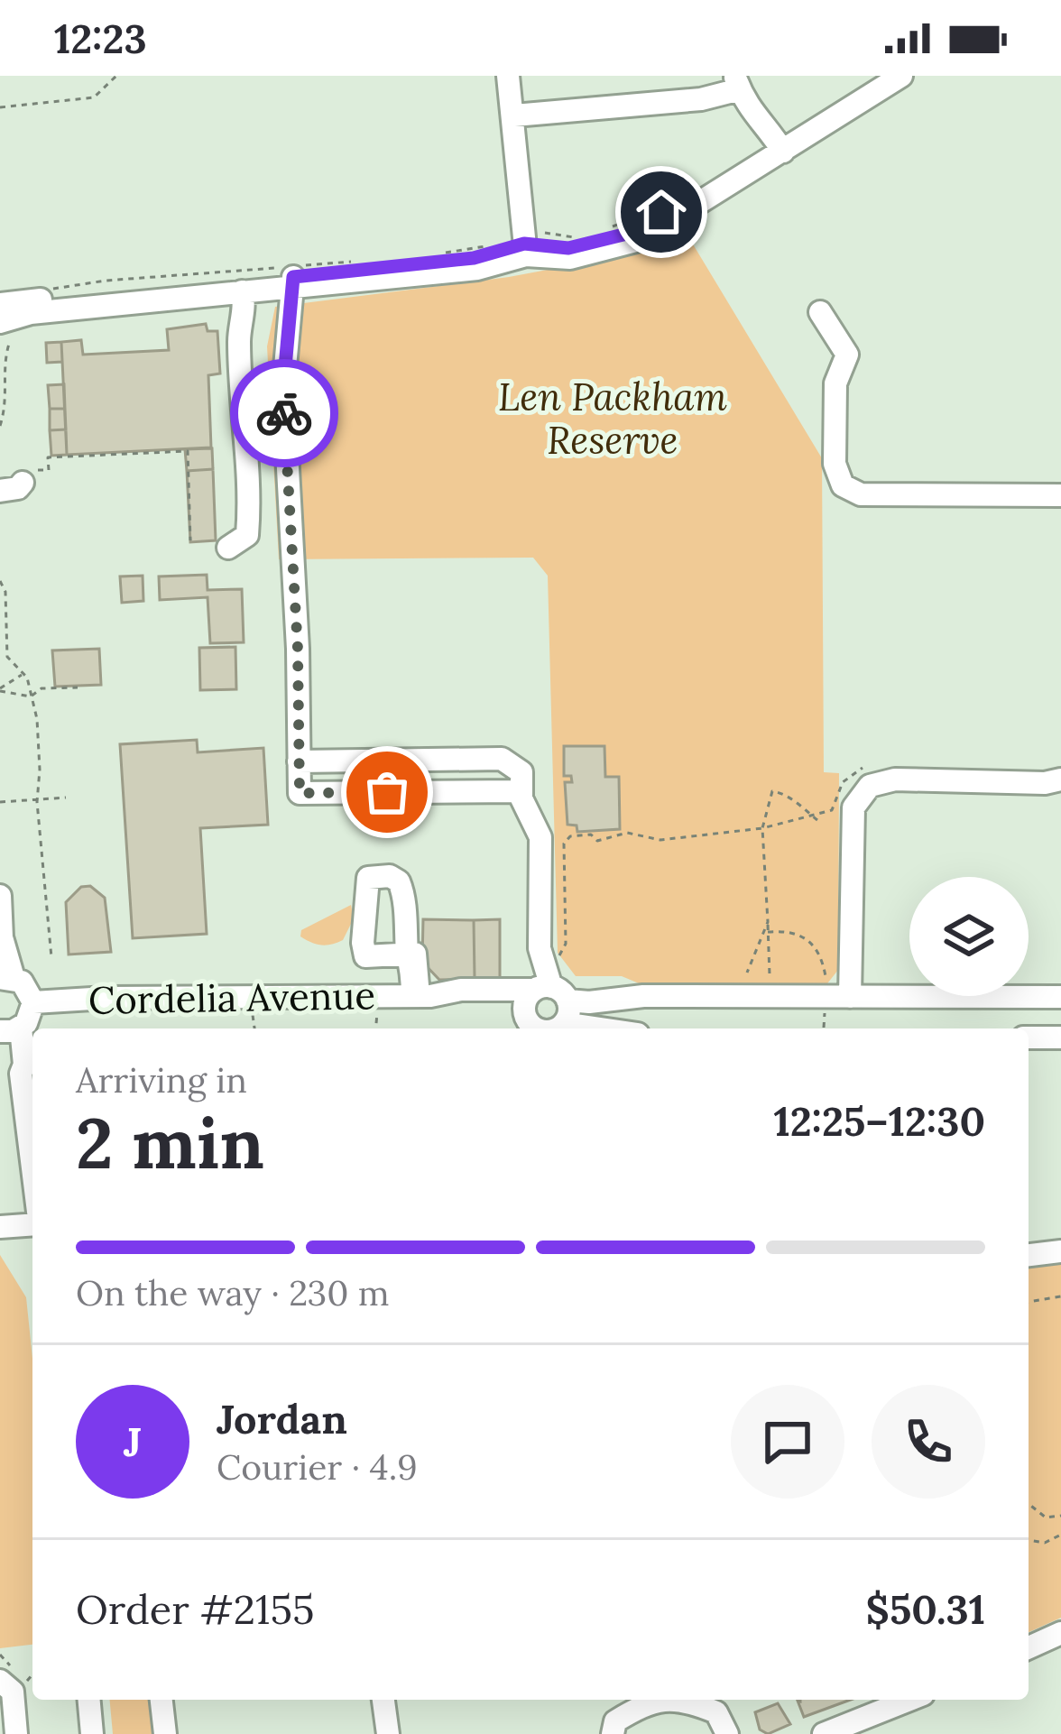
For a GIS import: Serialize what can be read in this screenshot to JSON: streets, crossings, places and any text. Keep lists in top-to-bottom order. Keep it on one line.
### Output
{"streets":{"street":["Cordelia Avenue"]},"parks":["Len Packham Reserve"],"page":{"status":"12:23","heading":["2 min","Arriving in","12:25–12:30"],"panel":["Jordan","Courier · 4.9","Order #2155","$50.31"],"bar":"On the way · 230 m","round":"J"}}
